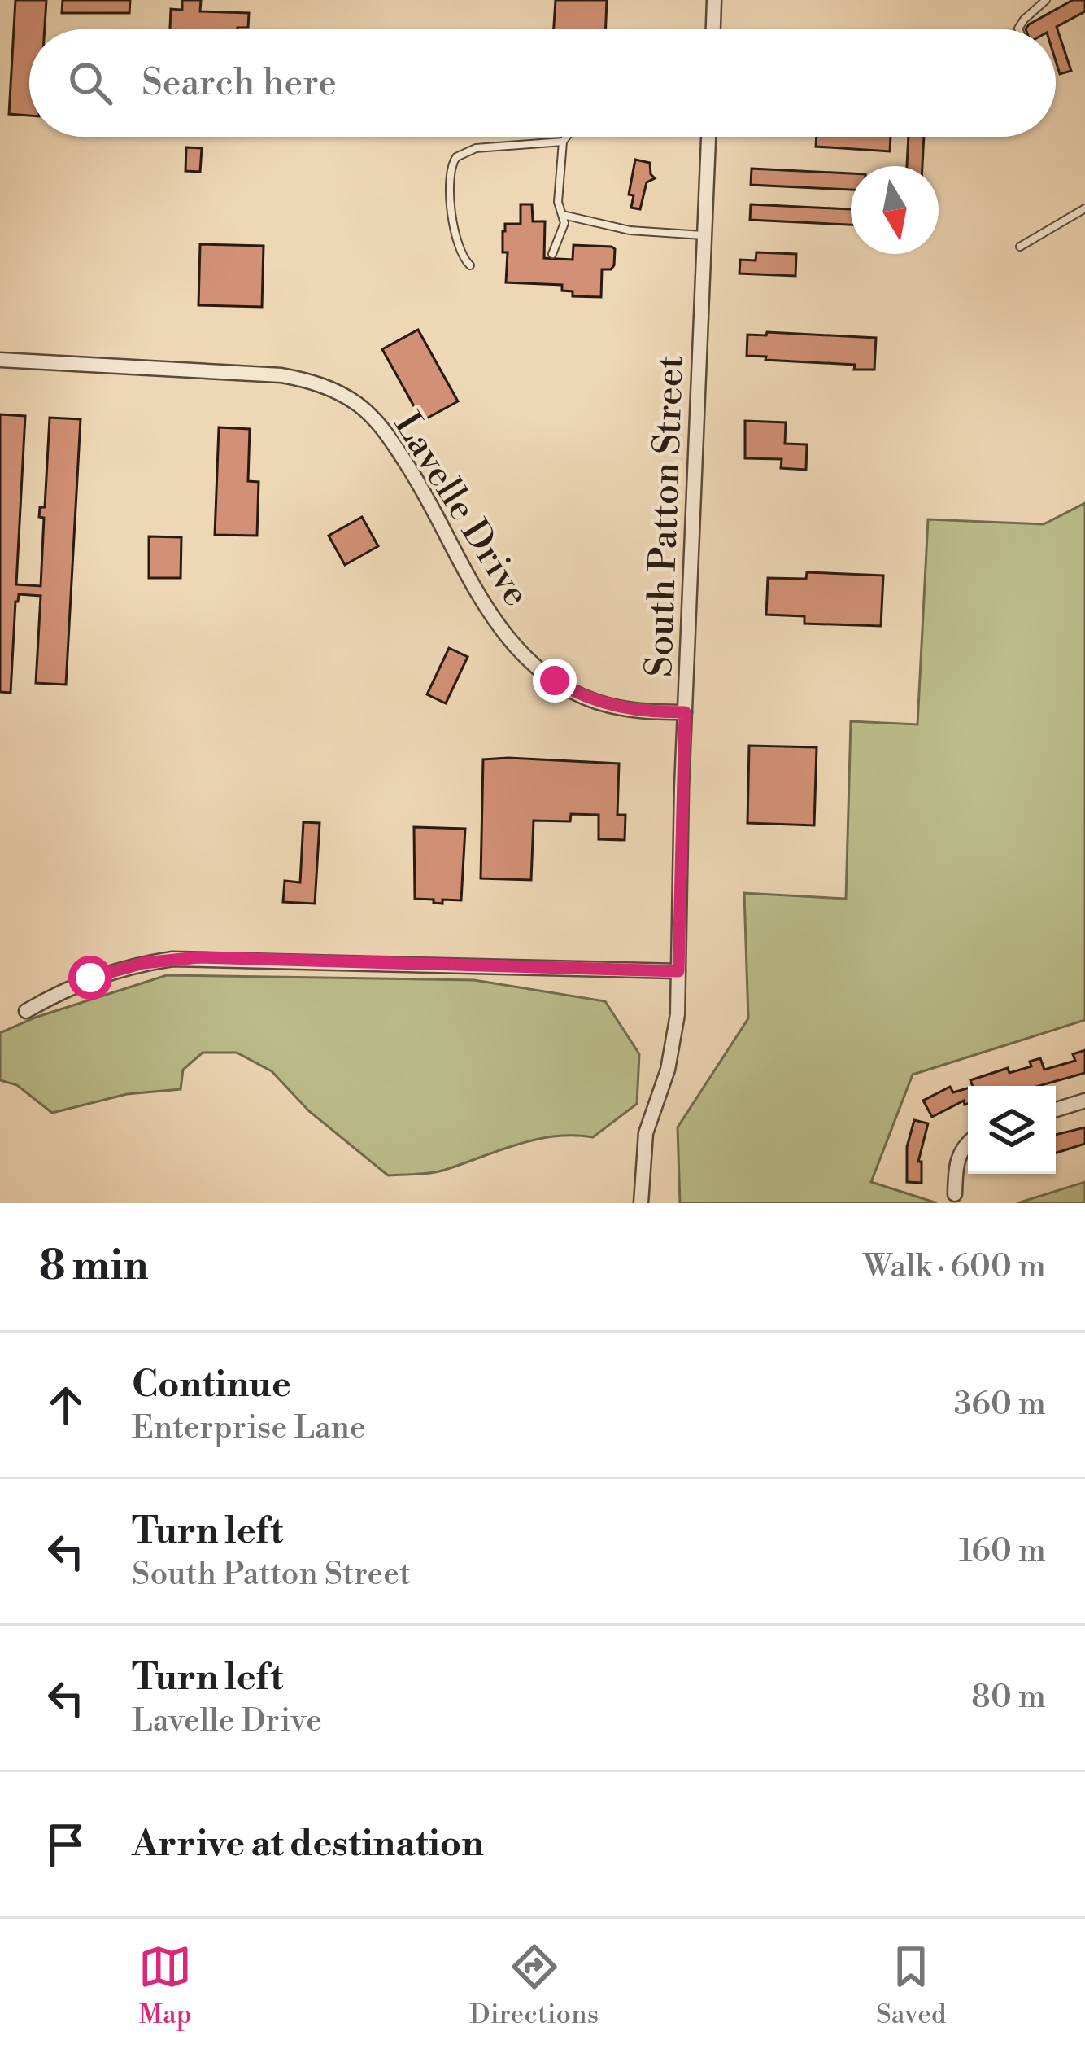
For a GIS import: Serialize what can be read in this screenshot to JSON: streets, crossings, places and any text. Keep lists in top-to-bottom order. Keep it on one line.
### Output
{"streets":{"street":["Lavelle Drive","South Patton Street"]},"crossings":[["Lavelle Drive","South Patton Street"]],"north":"bottom","page":{"search":"Search here","heading":["8 min","Walk · 600 m"],"list":[["Continue","Enterprise Lane","360 m"],["Turn left","South Patton Street","160 m"],["Turn left","Lavelle Drive","80 m"],"Arrive at destination"],"nav":["Map","Directions","Saved"]}}
